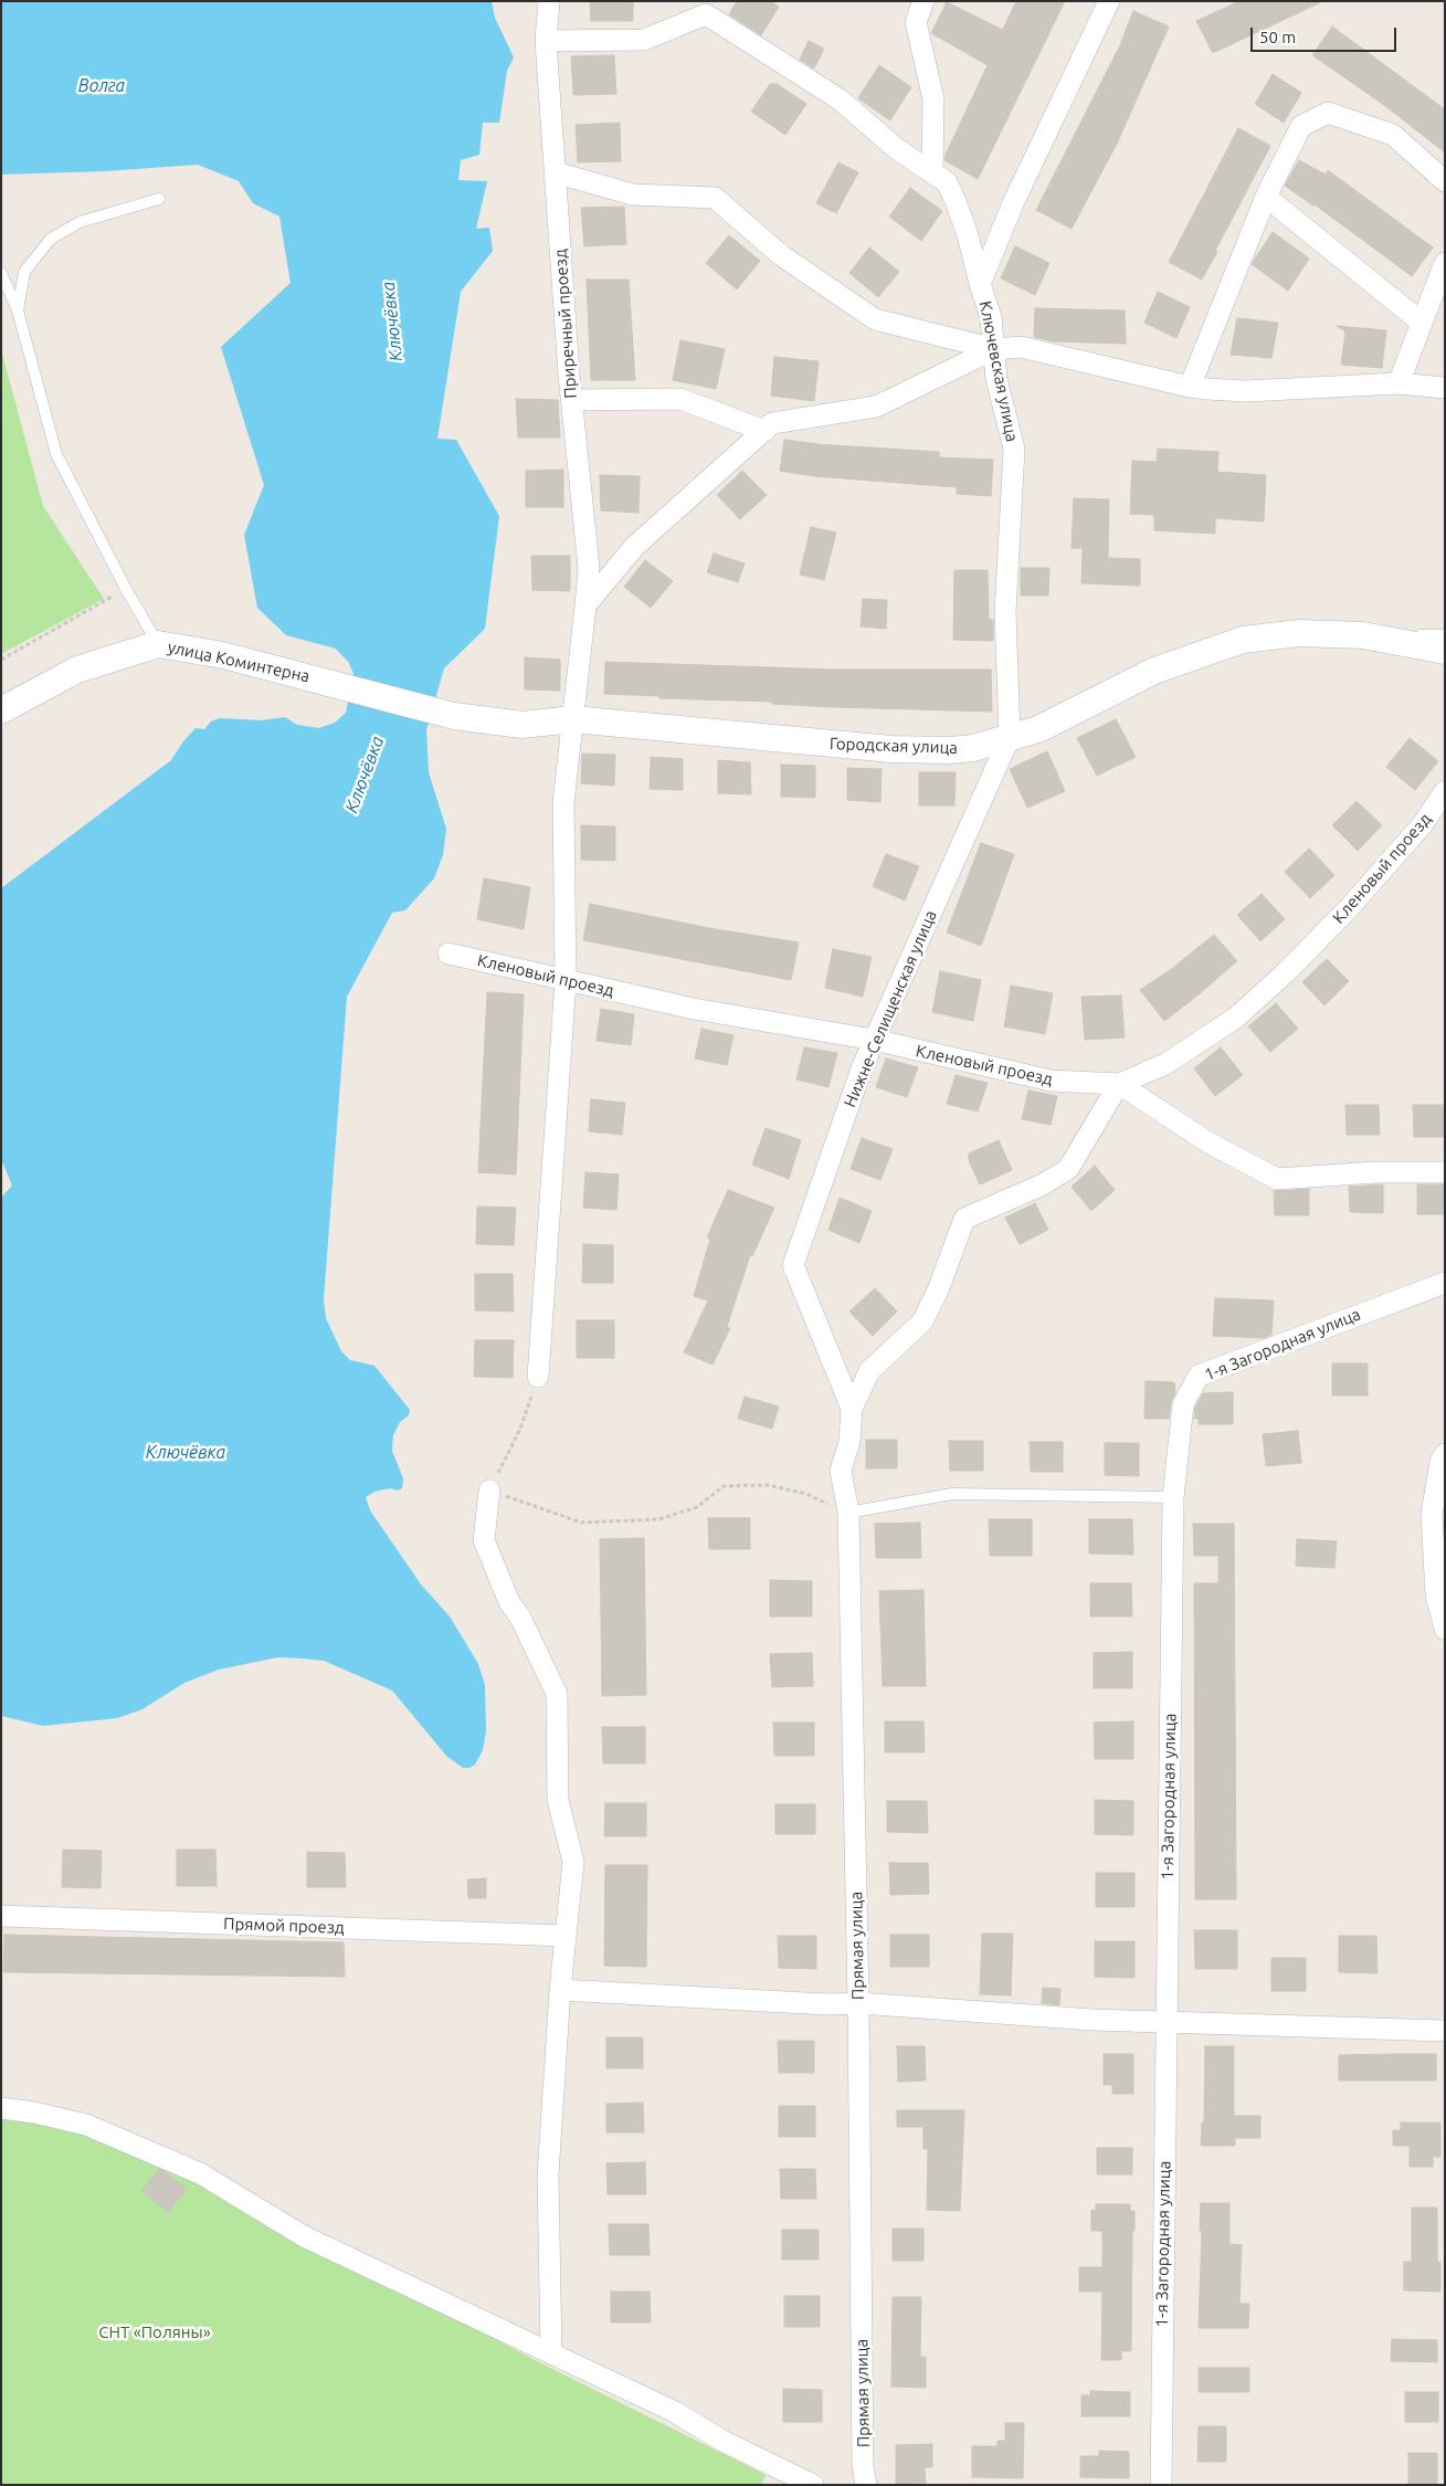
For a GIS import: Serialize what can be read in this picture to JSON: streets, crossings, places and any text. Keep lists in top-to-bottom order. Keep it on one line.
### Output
{"streets":{"street":["Приречный проезд","Ключевская улица","улица Коминтерна","Городская улица","Кленовый проезд","Нижне-Селищенская улица","1-я Загородная улица","Прямой проезд","Прямая улица"]},"crossings":[["Приречный проезд","Городская улица"],["Приречный проезд","Кленовый проезд"],["Ключевская улица","Городская улица"],["Ключевская улица","Нижне-Селищенская улица"],["улица Коминтерна","Городская улица"],["Городская улица","Нижне-Селищенская улица"],["Кленовый проезд","Нижне-Селищенская улица"],["Нижне-Селищенская улица","Прямая улица"]],"water":["Волга","Ключёвка"],"parks":["СНТ «Поляны»"],"scale_bar":"50 m"}
